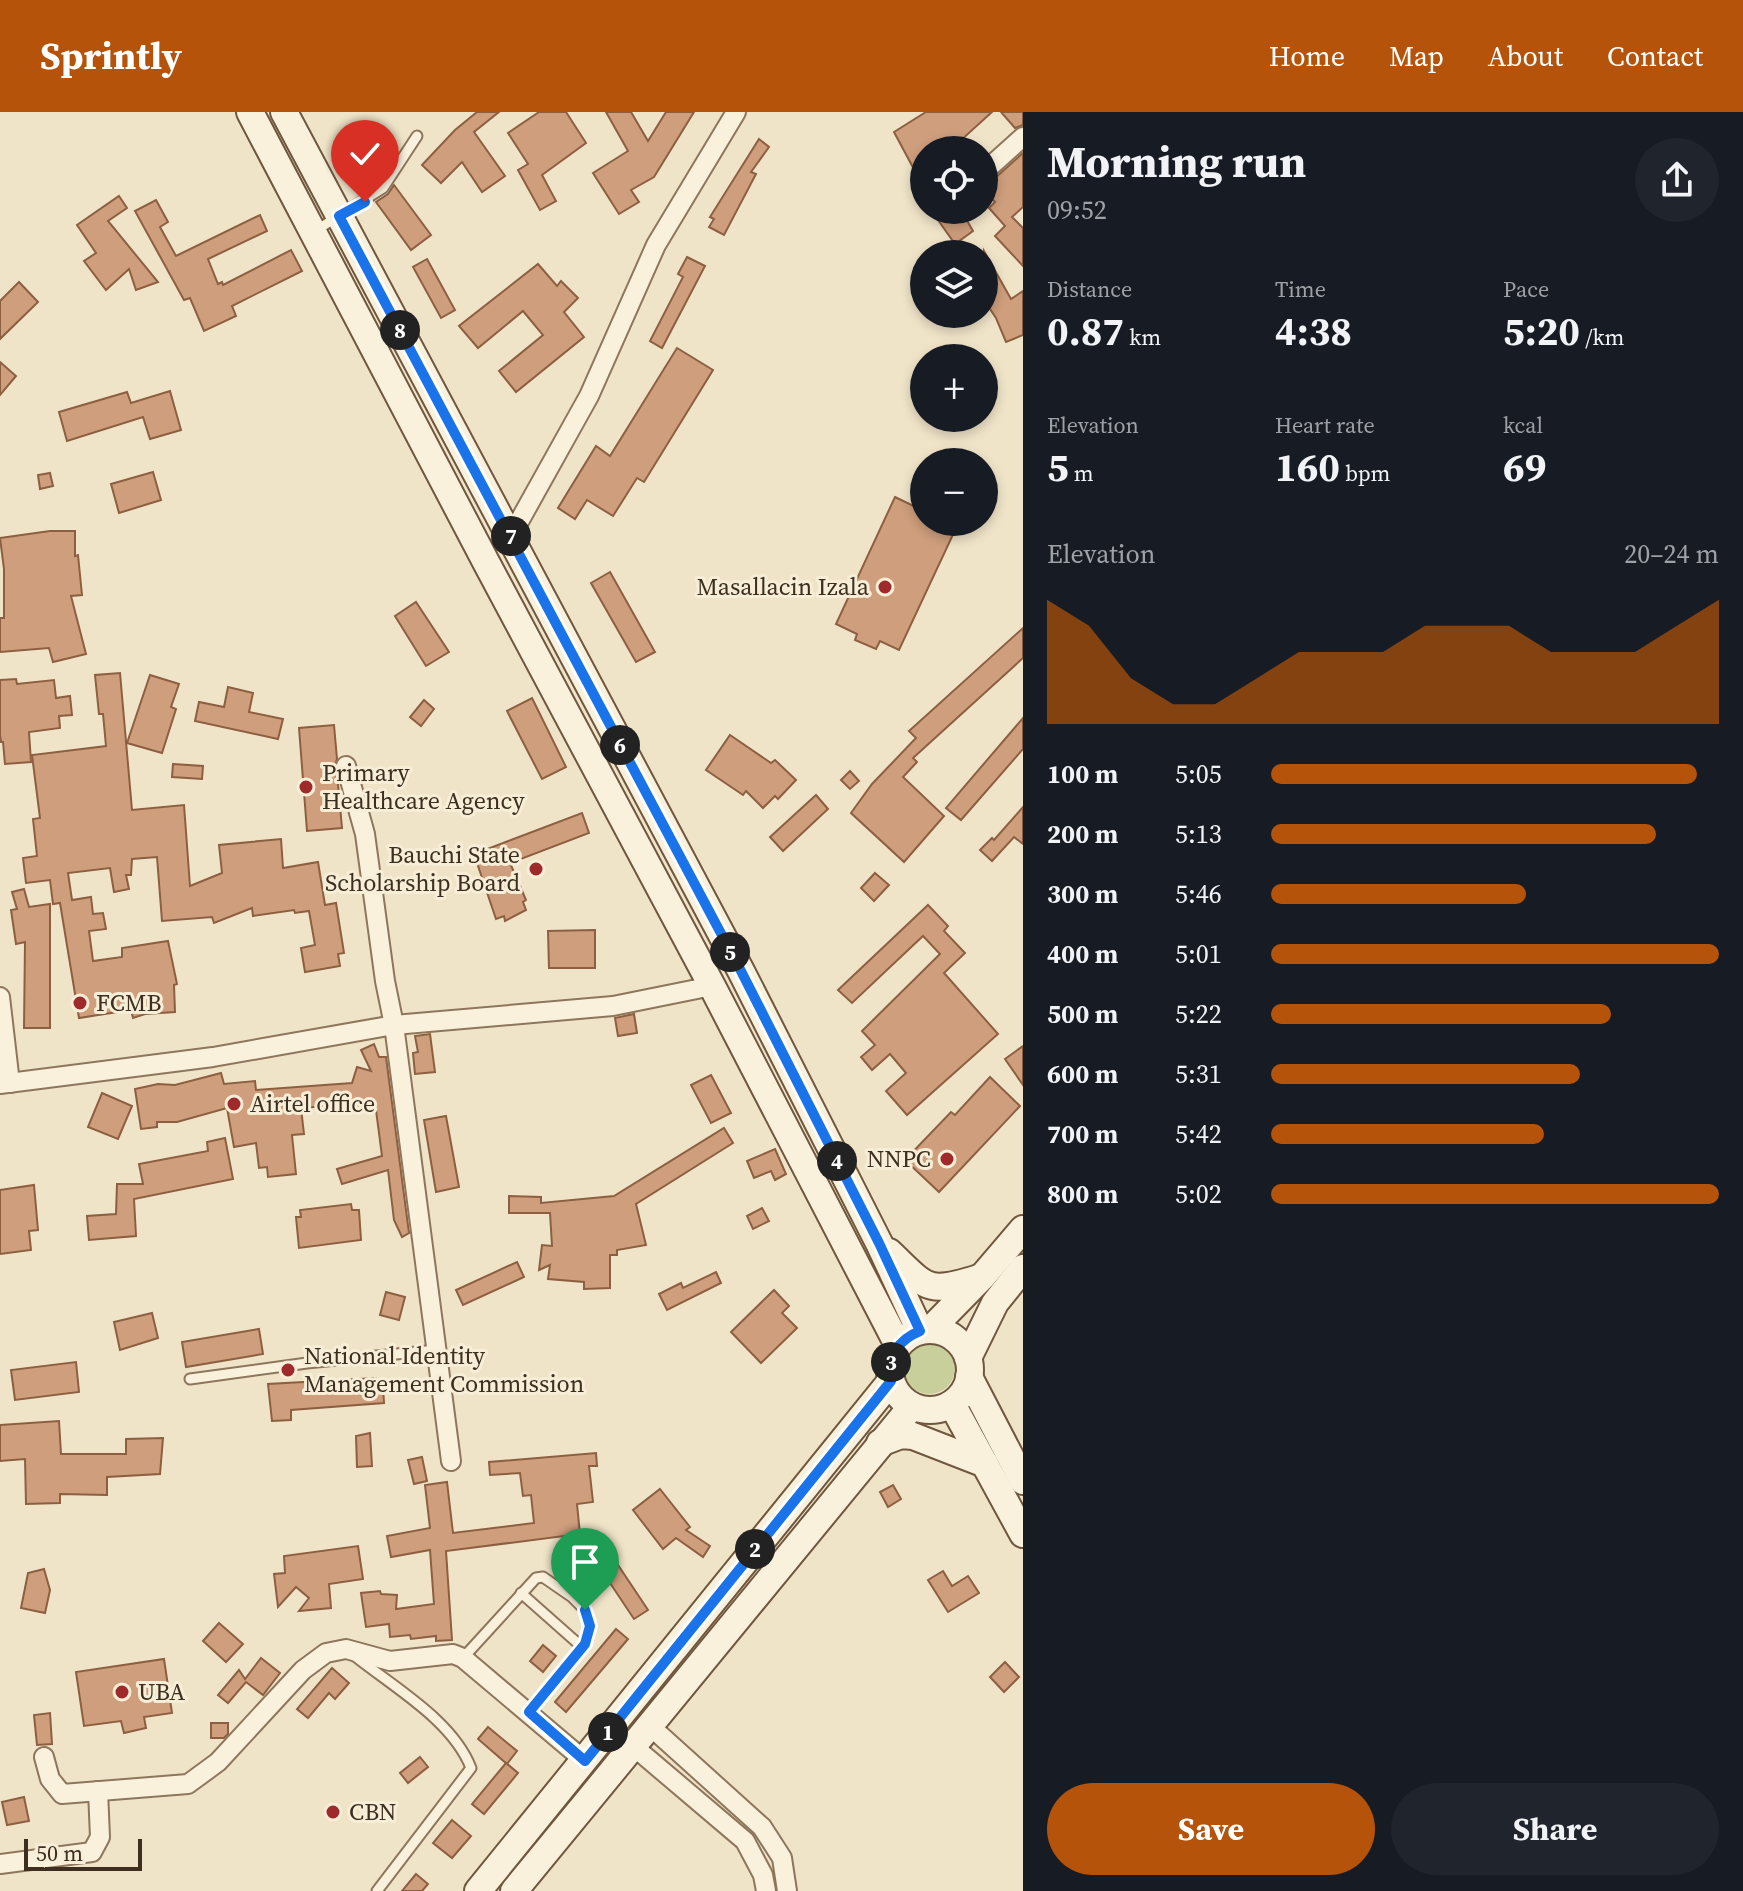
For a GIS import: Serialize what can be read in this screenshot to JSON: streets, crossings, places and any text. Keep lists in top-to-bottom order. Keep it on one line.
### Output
{"places":["Masallacin Izala","Primary Healthcare Agency","Bauchi State Scholarship Board","FCMB","Airtel office","NNPC","National Identity Management Commission","UBA","CBN"],"scale_bar":"50 m","page":{"header":"Sprintly","nav":["Home","Map","About","Contact"],"heading":["Morning run","09:52"],"map_buttons":["+","−"],"stats":[["Distance","0.87 km"],["Time","4:38"],["Pace","5:20 /km"],["Elevation","5 m"],["Heart rate","160 bpm"],["kcal","69"]],"pins":["8","7","6","5","4","3","2","1"],"chart":["Elevation","20–24 m"],"list":[{"name":"100 m","note":"5:05"},{"name":"200 m","note":"5:13"},{"name":"300 m","note":"5:46"},{"name":"400 m","note":"5:01"},{"name":"500 m","note":"5:22"},{"name":"600 m","note":"5:31"},{"name":"700 m","note":"5:42"},{"name":"800 m","note":"5:02"}],"buttons":["Save","Share"],"scale":"50 m"}}
